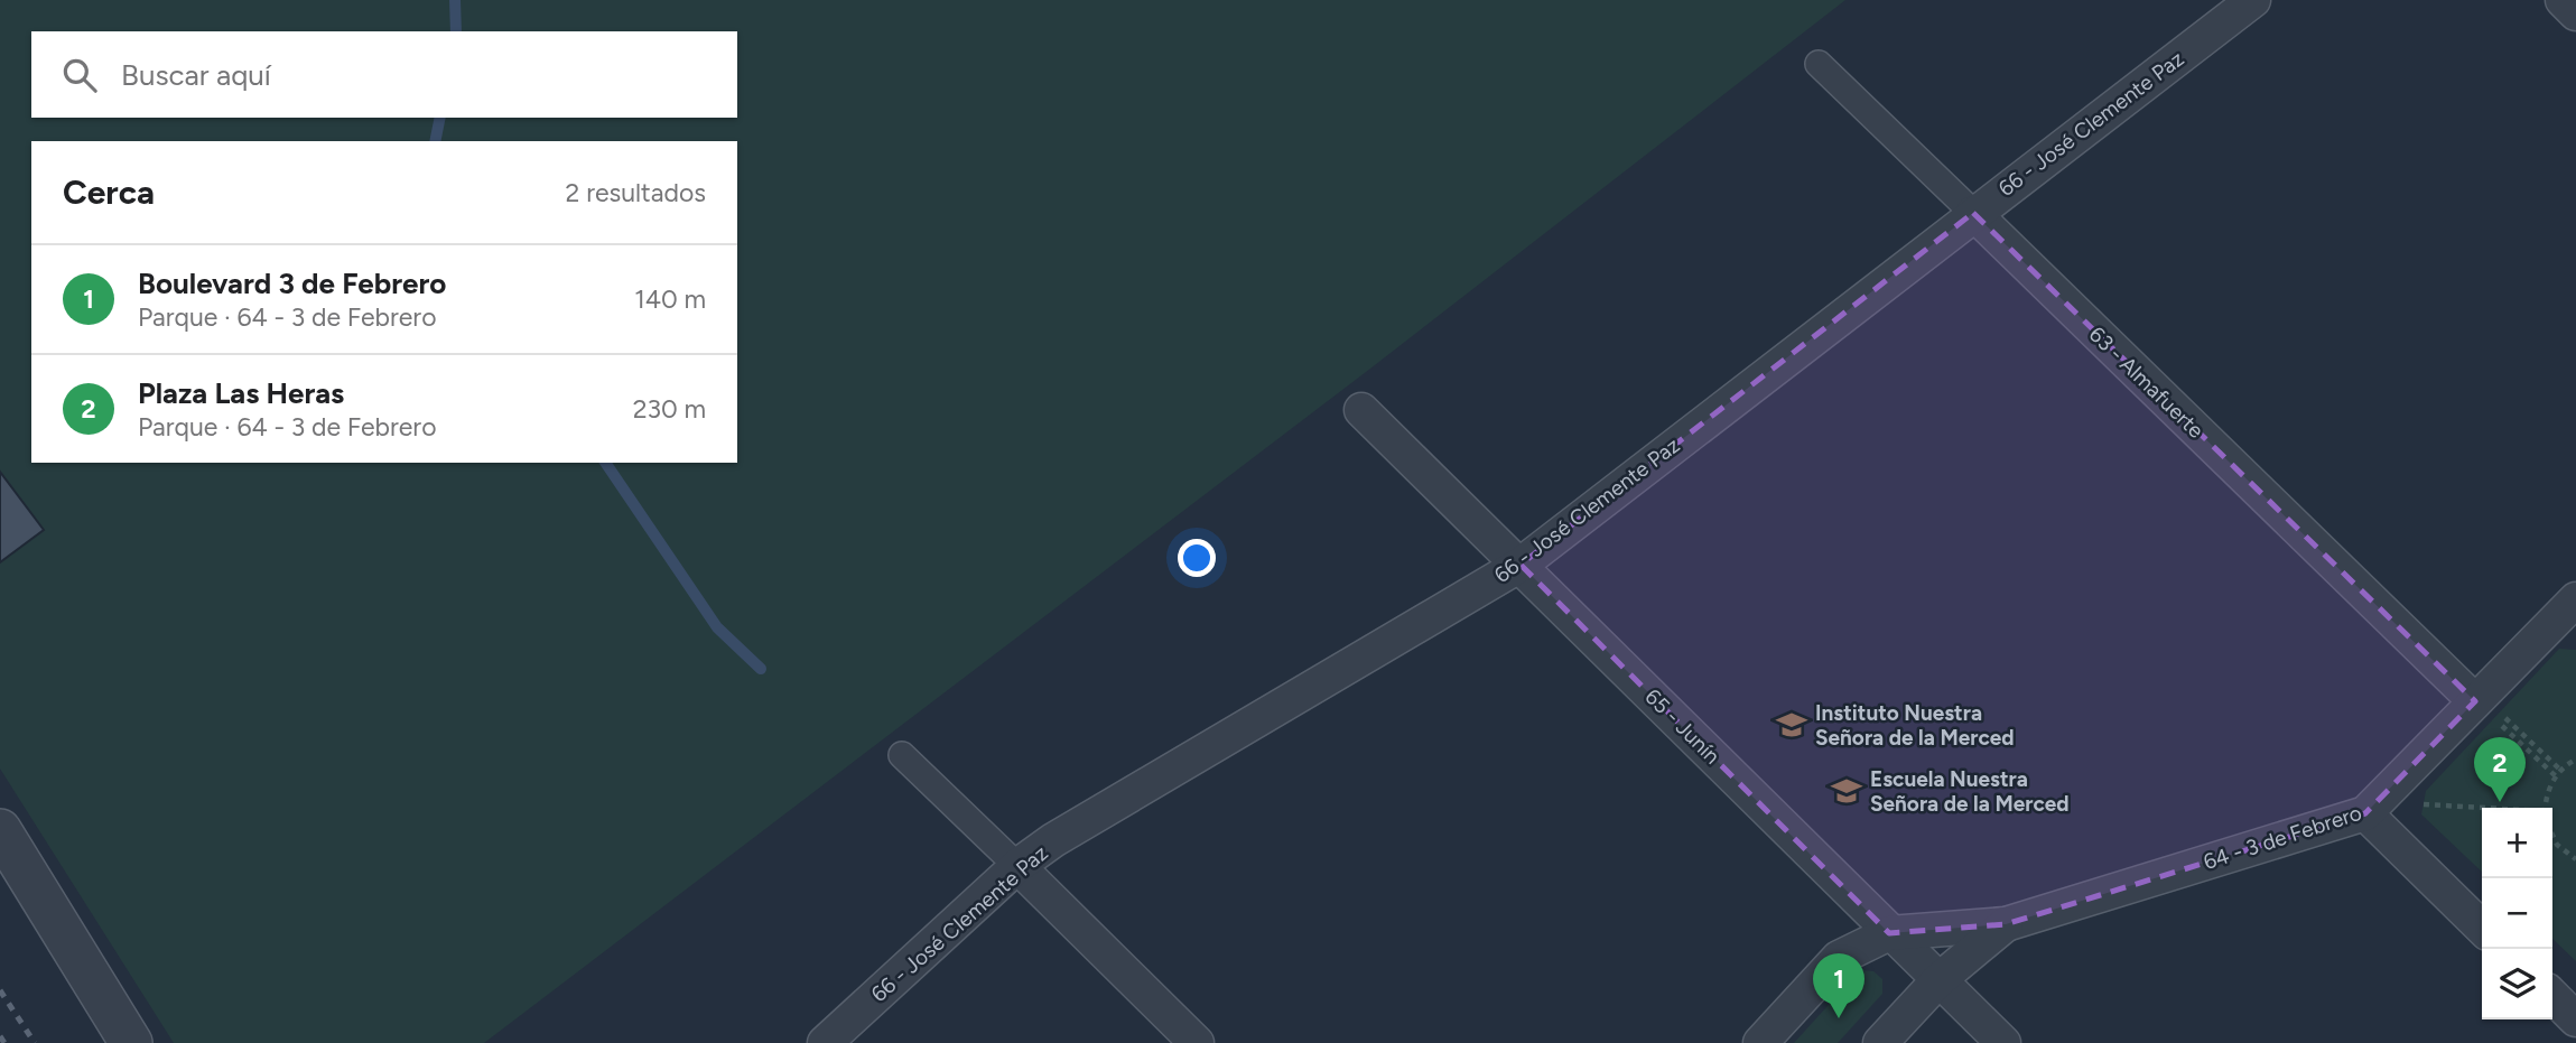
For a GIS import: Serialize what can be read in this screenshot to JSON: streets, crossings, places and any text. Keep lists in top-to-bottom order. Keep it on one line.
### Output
{"streets":{"street":["66 - José Clemente Paz","63 - Almafuerte","65 - Junín","64 - 3 de Febrero"]},"crossings":[["66 - José Clemente Paz","63 - Almafuerte"],["66 - José Clemente Paz","65 - Junín"],["63 - Almafuerte","64 - 3 de Febrero"],["65 - Junín","64 - 3 de Febrero"]],"places":{"school or university":["Instituto Nuestra Señora de la Merced","Escuela Nuestra Señora de la Merced"]},"page":{"search":"Buscar aquí","heading":["Cerca","2 resultados"],"list":[{"mark":"1","name":"Boulevard 3 de Febrero","note":"Parque · 64 - 3 de Febrero","value":"140 m"},{"mark":"2","name":"Plaza Las Heras","note":"Parque · 64 - 3 de Febrero","value":"230 m"}],"pins":["2","1"],"map_buttons":["+","−"]}}
